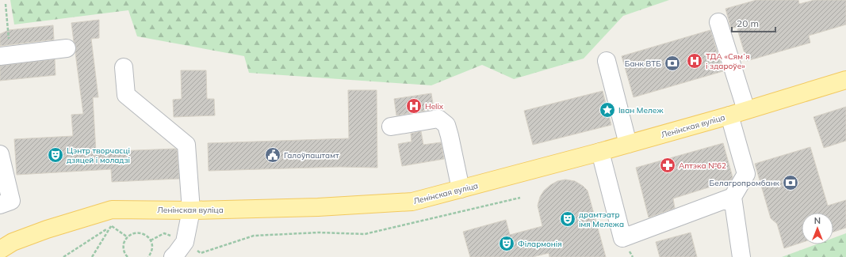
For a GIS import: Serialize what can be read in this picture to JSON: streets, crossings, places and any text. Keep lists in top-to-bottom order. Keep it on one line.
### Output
{"streets":{"main road":["Ленінская вуліца"]},"places":{"hospital":["ТДА «Сямʼя і здароўе»","Helix"],"bank":["Банк ВТБ","Белагропромбанк"],"place":["Іван Мележ"],"theatre":["Цэнтр творчасці дзяцей і моладзі","драмтэатр імя Мележа","Філармонія"],"public building":["Галоўпаштамт"],"pharmacy":["Аптэка №62"]},"scale_bar":"20 m","north":"top"}
